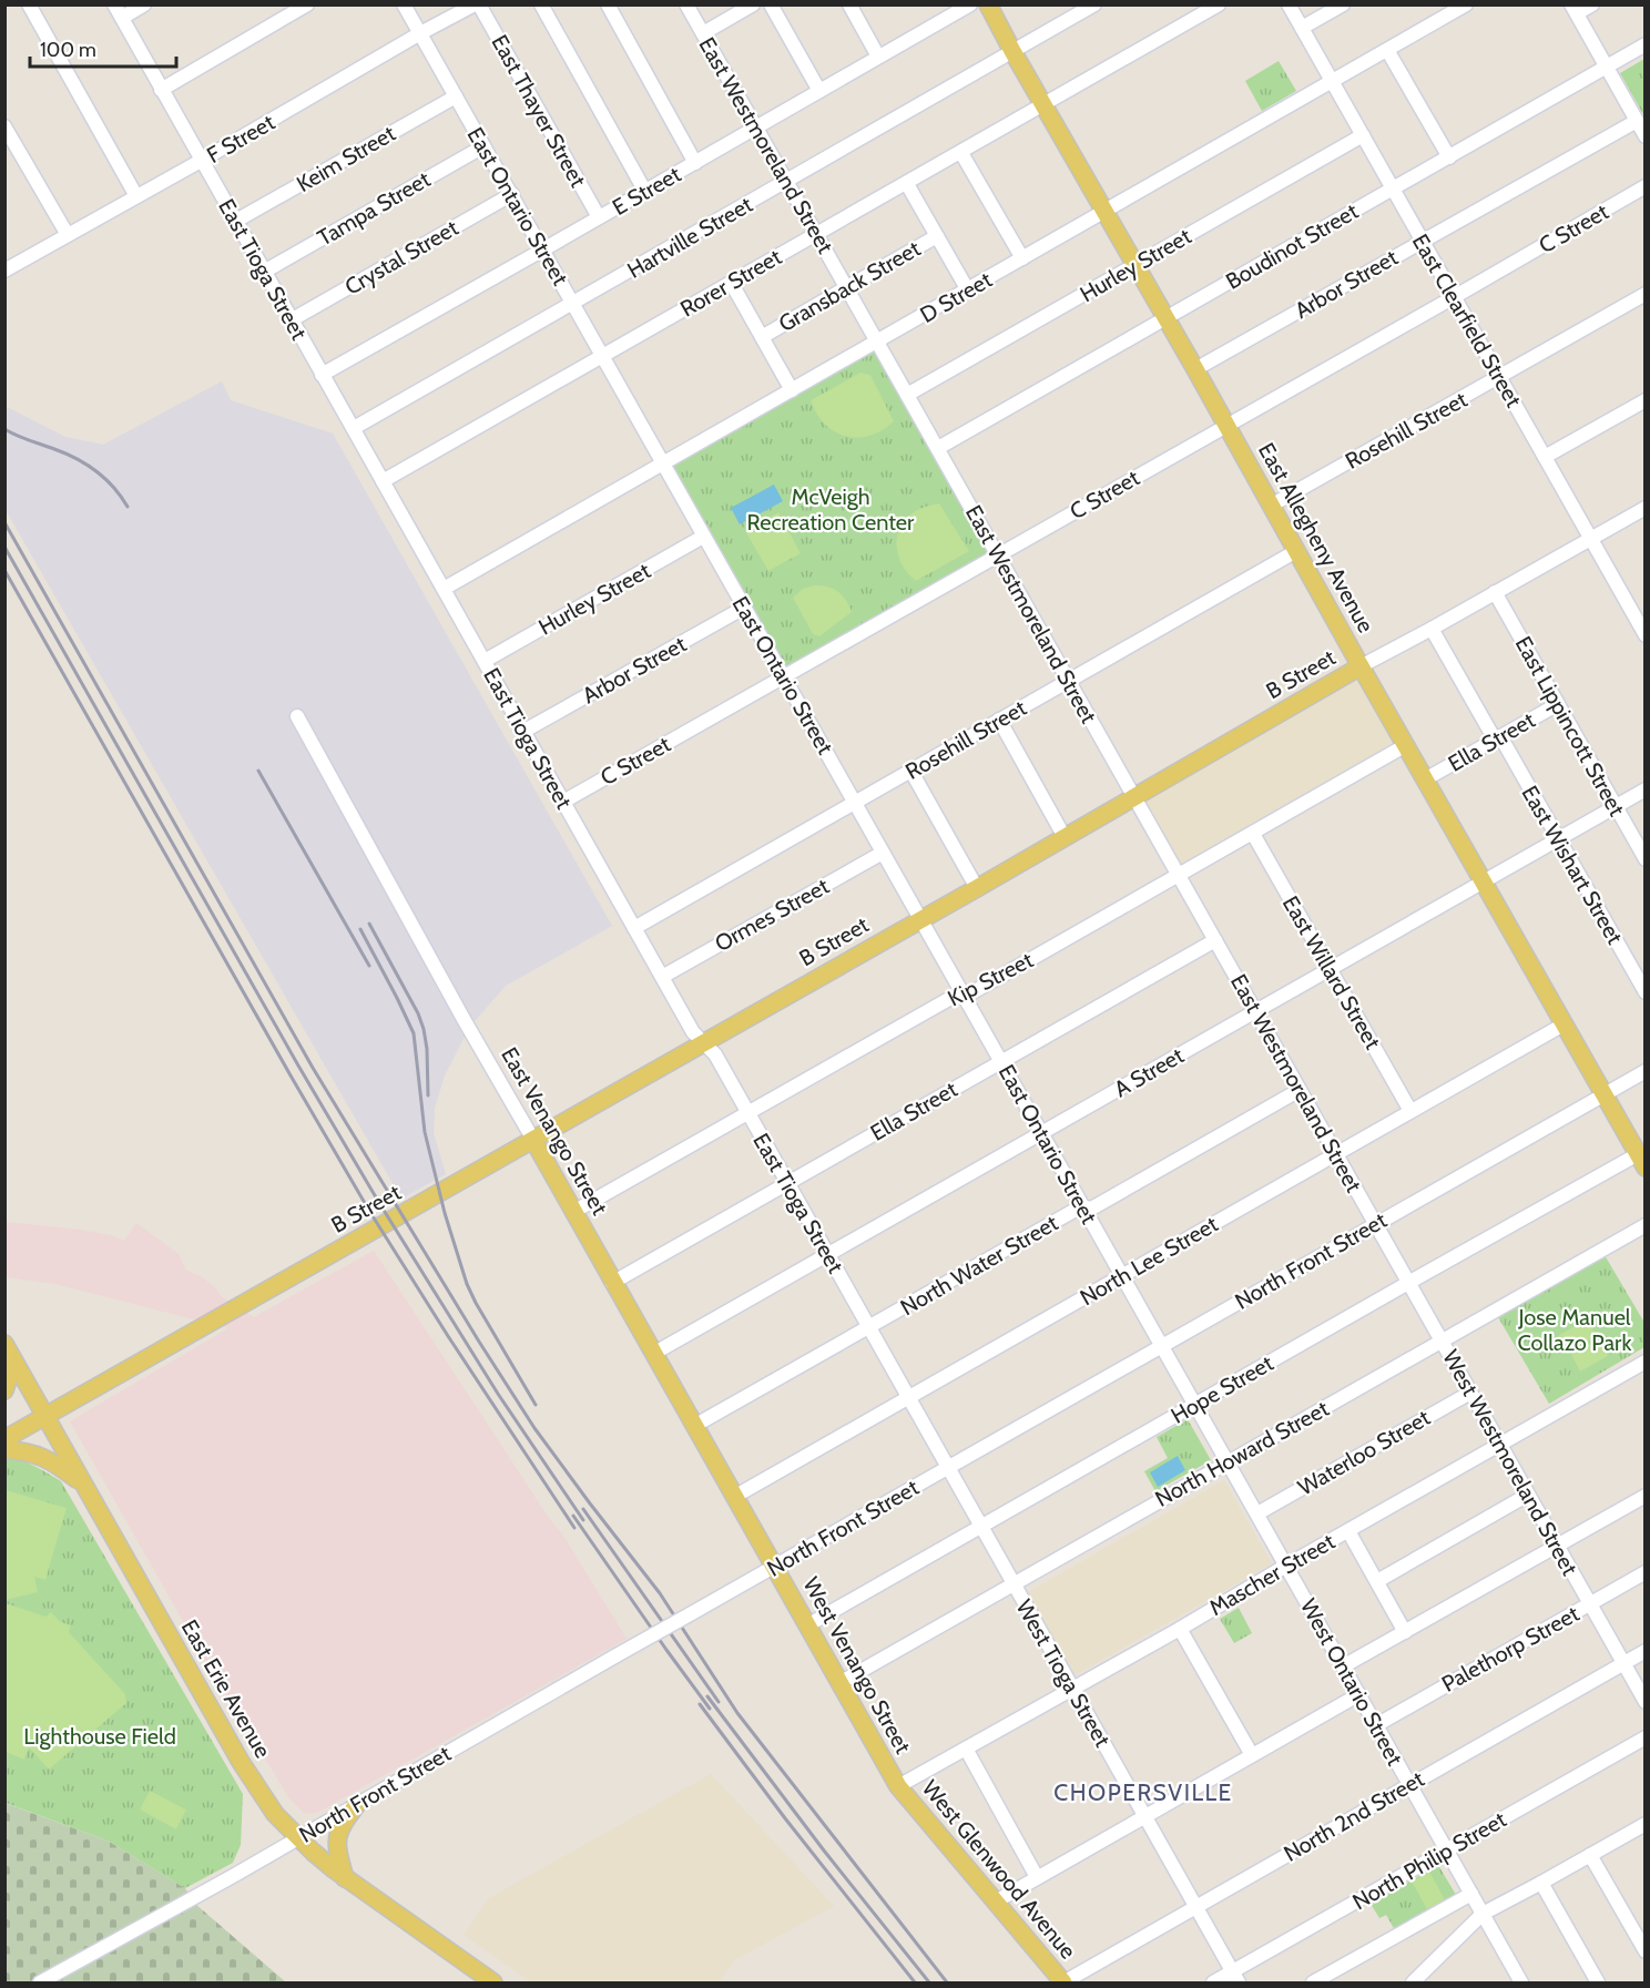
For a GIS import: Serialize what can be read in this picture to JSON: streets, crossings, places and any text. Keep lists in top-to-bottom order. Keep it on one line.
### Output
{"streets":{"main road":["East Allegheny Avenue","B Street","East Venango Street","West Venango Street","East Erie Avenue","West Glenwood Avenue"],"street":["East Thayer Street","F Street","East Westmoreland Street","Keim Street","E Street","East Ontario Street","Tampa Street","C Street","Hartville Street","Boudinot Street","Crystal Street","Hurley Street","East Tioga Street","Rorer Street","Arbor Street","Gransback Street","D Street","East Clearfield Street","Rosehill Street","East Lippincott Street","Ella Street","East Wishart Street","Ormes Street","East Willard Street","Kip Street","A Street","North Lee Street","North Front Street","North Water Street","Hope Street","Waterloo Street","North Howard Street","West Westmoreland Street","Mascher Street","Palethorp Street","West Tioga Street","West Ontario Street","North 2nd Street","North Philip Street"]},"crossings":[["East Thayer Street","F Street"],["East Thayer Street","E Street"],["F Street","East Ontario Street"],["F Street","East Tioga Street"],["East Westmoreland Street","E Street"],["East Westmoreland Street","C Street"],["East Westmoreland Street","Hartville Street"],["East Westmoreland Street","Boudinot Street"],["East Westmoreland Street","Hurley Street"],["East Westmoreland Street","Rorer Street"],["East Westmoreland Street","Gransback Street"],["East Westmoreland Street","D Street"],["East Westmoreland Street","Rosehill Street"],["East Westmoreland Street","B Street"],["East Westmoreland Street","Ella Street"],["East Westmoreland Street","Kip Street"],["East Westmoreland Street","A Street"],["East Westmoreland Street","North Lee Street"],["East Westmoreland Street","North Front Street"],["East Westmoreland Street","North Water Street"],["East Westmoreland Street","West Westmoreland Street"],["Keim Street","East Ontario Street"],["Keim Street","East Tioga Street"],["E Street","East Ontario Street"],["E Street","East Tioga Street"],["East Ontario Street","Tampa Street"],["East Ontario Street","C Street"],["East Ontario Street","Hartville Street"],["East Ontario Street","Crystal Street"],["East Ontario Street","Hurley Street"],["East Ontario Street","Rorer Street"],["East Ontario Street","Arbor Street"],["East Ontario Street","D Street"],["East Ontario Street","Rosehill Street"],["East Ontario Street","B Street"],["East Ontario Street","Ella Street"],["East Ontario Street","Ormes Street"],["East Ontario Street","Kip Street"],["East Ontario Street","A Street"],["East Ontario Street","North Lee Street"],["East Ontario Street","North Front Street"],["East Ontario Street","North Water Street"],["East Ontario Street","West Ontario Street"],["Tampa Street","East Tioga Street"],["C Street","East Tioga Street"],["C Street","East Clearfield Street"],["C Street","East Allegheny Avenue"],["Hartville Street","East Tioga Street"],["Hartville Street","East Allegheny Avenue"],["Boudinot Street","East Clearfield Street"],["Boudinot Street","East Allegheny Avenue"],["Crystal Street","East Tioga Street"],["Hurley Street","East Tioga Street"],["Hurley Street","East Clearfield Street"],["Hurley Street","East Allegheny Avenue"],["East Tioga Street","Rorer Street"],["East Tioga Street","Arbor Street"],["East Tioga Street","D Street"],["East Tioga Street","Rosehill Street"],["East Tioga Street","B Street"],["East Tioga Street","Ella Street"],["East Tioga Street","Ormes Street"],["East Tioga Street","Kip Street"],["East Tioga Street","A Street"],["East Tioga Street","North Lee Street"],["East Tioga Street","North Front Street"],["East Tioga Street","North Water Street"],["East Tioga Street","West Tioga Street"],["Rorer Street","East Allegheny Avenue"],["Arbor Street","East Clearfield Street"],["Arbor Street","East Allegheny Avenue"],["D Street","East Clearfield Street"],["D Street","East Allegheny Avenue"],["East Clearfield Street","Rosehill Street"],["East Clearfield Street","B Street"],["Rosehill Street","East Allegheny Avenue"],["East Allegheny Avenue","B Street"],["East Allegheny Avenue","Ella Street"],["East Allegheny Avenue","Kip Street"],["East Allegheny Avenue","A Street"],["East Allegheny Avenue","North Lee Street"],["East Allegheny Avenue","North Front Street"],["East Allegheny Avenue","Hope Street"],["B Street","East Lippincott Street"],["B Street","East Wishart Street"],["B Street","East Venango Street"],["B Street","East Erie Avenue"],["East Lippincott Street","Ella Street"],["East Lippincott Street","A Street"],["Ella Street","East Wishart Street"],["Ella Street","East Venango Street"],["East Wishart Street","A Street"],["East Willard Street","Kip Street"],["East Willard Street","A Street"],["East Willard Street","North Lee Street"],["Kip Street","East Venango Street"],["A Street","East Venango Street"],["East Venango Street","North Lee Street"],["East Venango Street","North Front Street"],["East Venango Street","North Water Street"],["East Venango Street","West Venango Street"],["North Front Street","West Westmoreland Street"],["North Front Street","West Venango Street"],["North Front Street","West Tioga Street"],["North Front Street","West Ontario Street"],["North Front Street","East Erie Avenue"],["Hope Street","West Westmoreland Street"],["Hope Street","West Venango Street"],["Hope Street","West Tioga Street"],["Hope Street","West Ontario Street"],["Waterloo Street","West Westmoreland Street"],["Waterloo Street","West Ontario Street"],["North Howard Street","West Westmoreland Street"],["North Howard Street","West Venango Street"],["North Howard Street","West Tioga Street"],["North Howard Street","West Ontario Street"],["West Westmoreland Street","Mascher Street"],["West Westmoreland Street","Palethorp Street"],["West Westmoreland Street","North 2nd Street"],["Mascher Street","West Venango Street"],["Mascher Street","West Tioga Street"],["Mascher Street","West Ontario Street"],["Mascher Street","West Glenwood Avenue"],["Palethorp Street","West Ontario Street"],["West Venango Street","West Glenwood Avenue"],["West Tioga Street","North 2nd Street"],["West Tioga Street","North Philip Street"],["West Ontario Street","North 2nd Street"],["West Ontario Street","North Philip Street"],["North 2nd Street","West Glenwood Avenue"]],"districts":["CHOPERSVILLE"],"parks":["McVeigh Recreation Center","Jose Manuel Collazo Park","Lighthouse Field"],"scale_bar":"100 m"}
